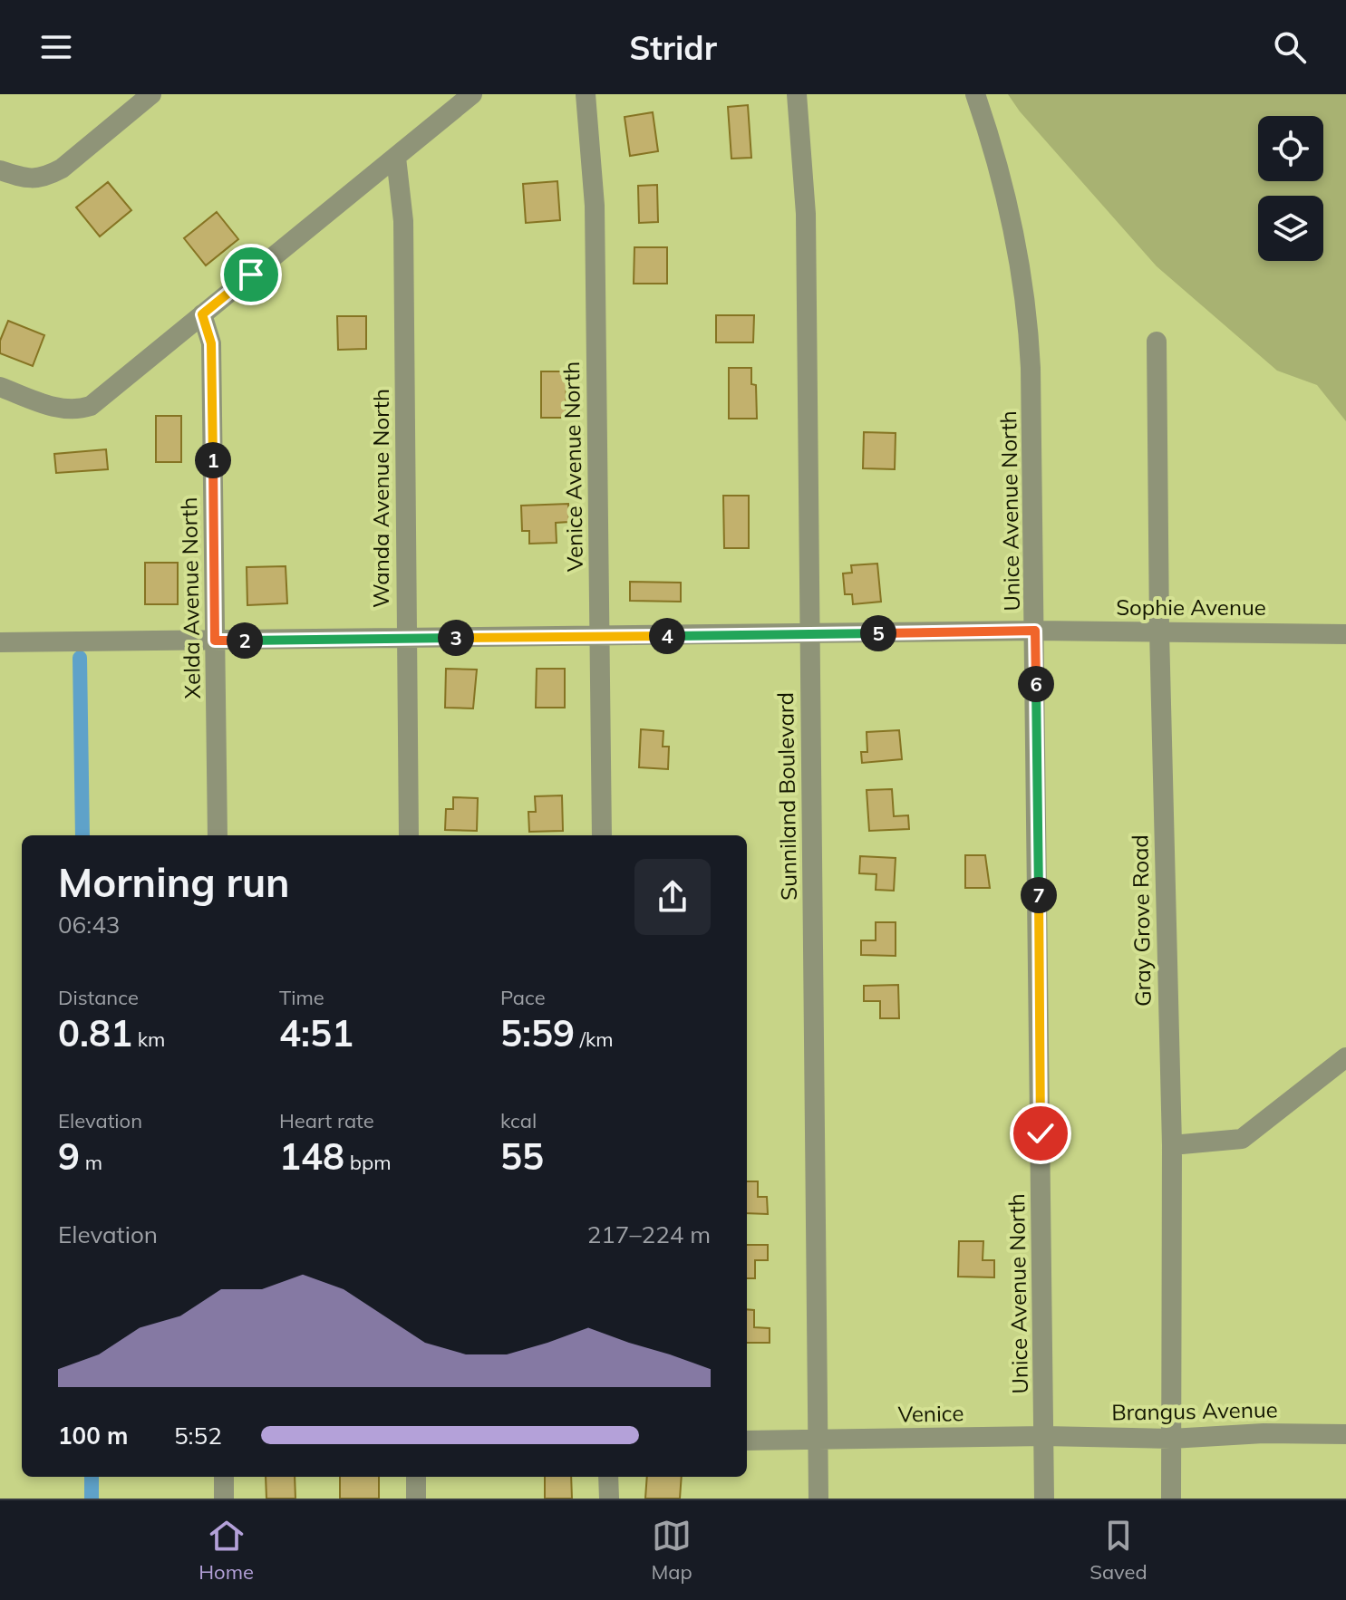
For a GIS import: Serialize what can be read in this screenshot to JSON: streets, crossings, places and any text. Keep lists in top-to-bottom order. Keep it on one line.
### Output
{"streets":{"street":["Venice Avenue North","Wanda Avenue North","Unice Avenue North","Xelda Avenue North","Sophie Avenue","Sunniland Boulevard","Gray Grove Road","Brangus Avenue","Venice"]},"crossings":[["Venice Avenue North","Sophie Avenue"],["Wanda Avenue North","Sophie Avenue"],["Unice Avenue North","Sophie Avenue"],["Unice Avenue North","Brangus Avenue"],["Unice Avenue North","Venice"],["Xelda Avenue North","Sophie Avenue"],["Sophie Avenue","Sunniland Boulevard"],["Sophie Avenue","Gray Grove Road"],["Sunniland Boulevard","Venice"],["Gray Grove Road","Brangus Avenue"],["Brangus Avenue","Venice"]],"page":{"header":"Stridr","pins":["1","5","4","3","2","6","7"],"heading":["Morning run","06:43"],"stats":[["Distance","0.81 km"],["Time","4:51"],["Pace","5:59 /km"],["Elevation","9 m"],["Heart rate","148 bpm"],["kcal","55"]],"chart":["Elevation","217–224 m"],"list":[{"name":"100 m","note":"5:52"}],"tabs":["Home","Map","Saved"]}}
